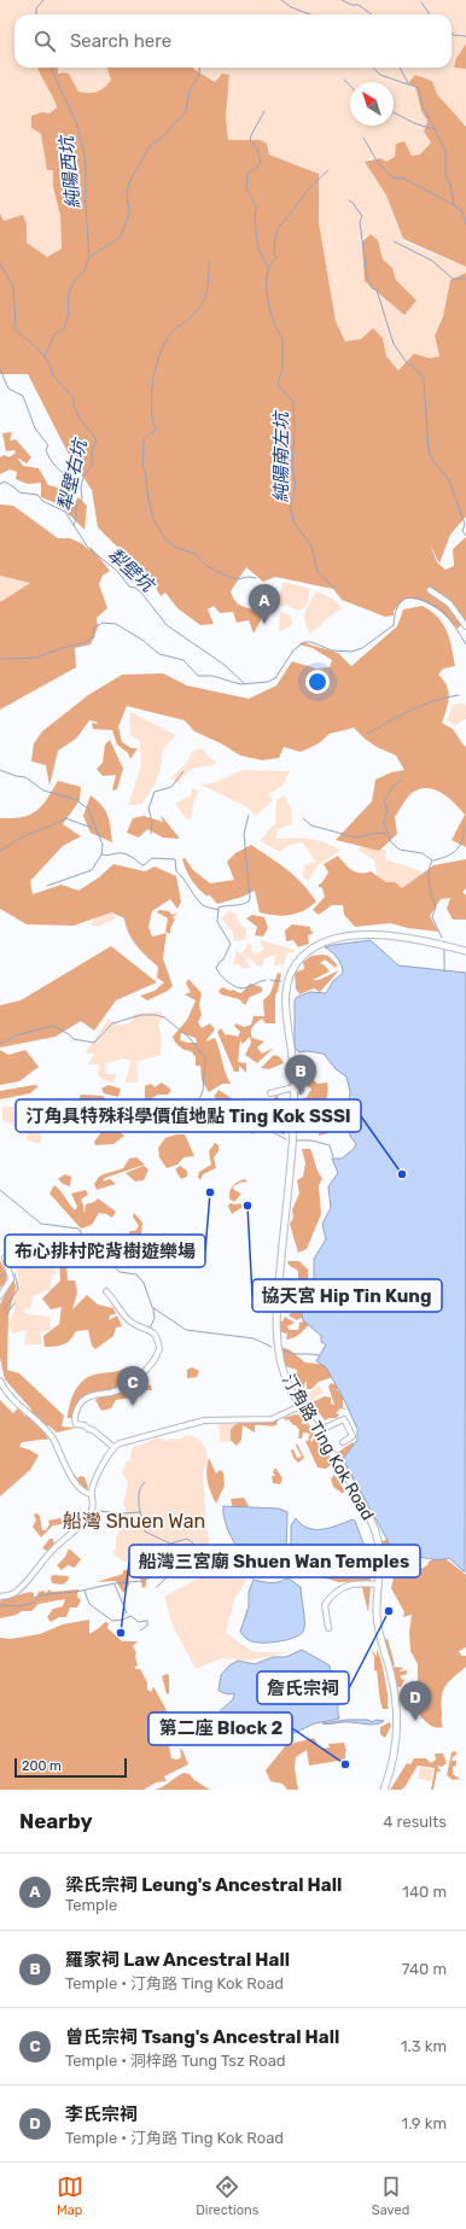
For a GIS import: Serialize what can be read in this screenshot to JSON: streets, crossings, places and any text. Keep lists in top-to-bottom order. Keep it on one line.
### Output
{"streets":{"main road":["汀角路 Ting Kok Road"]},"districts":["船灣 Shuen Wan"],"water":["純陽西坑","純陽南左坑","犁壁右坑","犁壁坑"],"places":["汀角具特殊科學價值地點 Ting Kok SSSI","布心排村陀背樹遊樂場","協天宮 Hip Tin Kung","詹氏宗祠","船灣三宮廟 Shuen Wan Temples","第二座 Block 2"],"scale_bar":"200 m","north":"top left","page":{"search":"Search here","pins":["A","B","C","D"],"scale":"200 m","heading":["Nearby","4 results"],"list":[{"mark":"A","name":"梁氏宗祠 Leung's Ancestral Hall","note":"Temple","value":"140 m"},{"mark":"B","name":"羅家祠 Law Ancestral Hall","note":"Temple · 汀角路 Ting Kok Road","value":"740 m"},{"mark":"C","name":"曾氏宗祠 Tsang's Ancestral Hall","note":"Temple · 洞梓路 Tung Tsz Road","value":"1.3 km"},{"mark":"D","name":"李氏宗祠","note":"Temple · 汀角路 Ting Kok Road","value":"1.9 km"}],"nav":["Map","Directions","Saved"]}}
